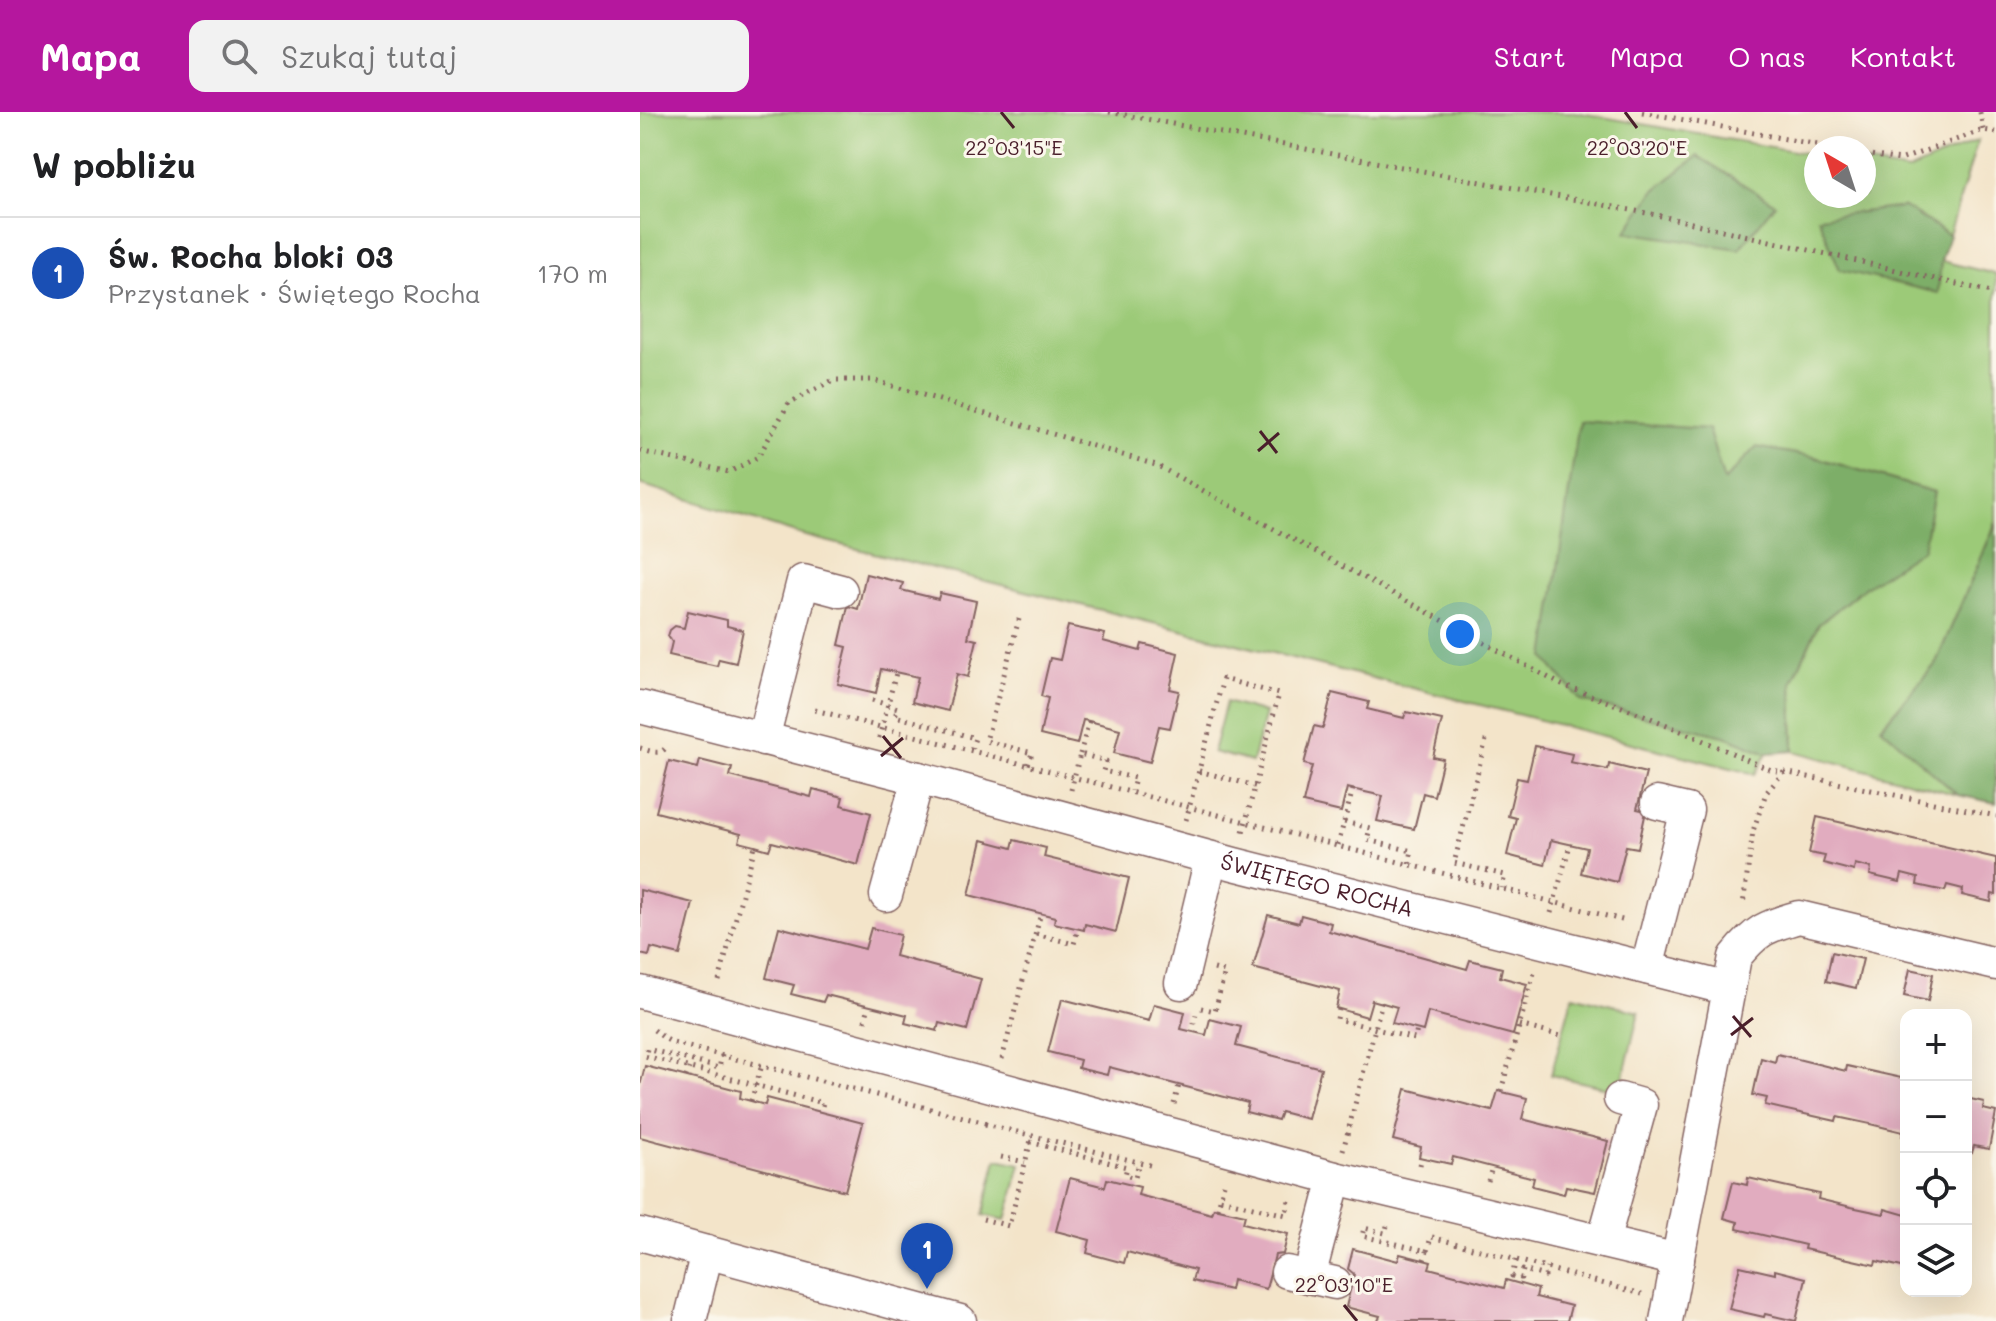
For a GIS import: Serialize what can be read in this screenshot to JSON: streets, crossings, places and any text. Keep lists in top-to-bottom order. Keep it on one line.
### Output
{"streets":{"street":["ŚWIĘTEGO ROCHA"]},"north":"top left","page":{"header":"Mapa","search":"Szukaj tutaj","nav":["Start","Mapa","O nas","Kontakt"],"heading":"W pobliżu","list":[{"mark":"1","name":"Św. Rocha bloki 03","note":"Przystanek · Świętego Rocha","value":"170 m"}],"map_buttons":["+","−"],"pins":"1"},"coordinates":["22°03'15\"E","22°03'20\"E","22°03'10\"E"]}
